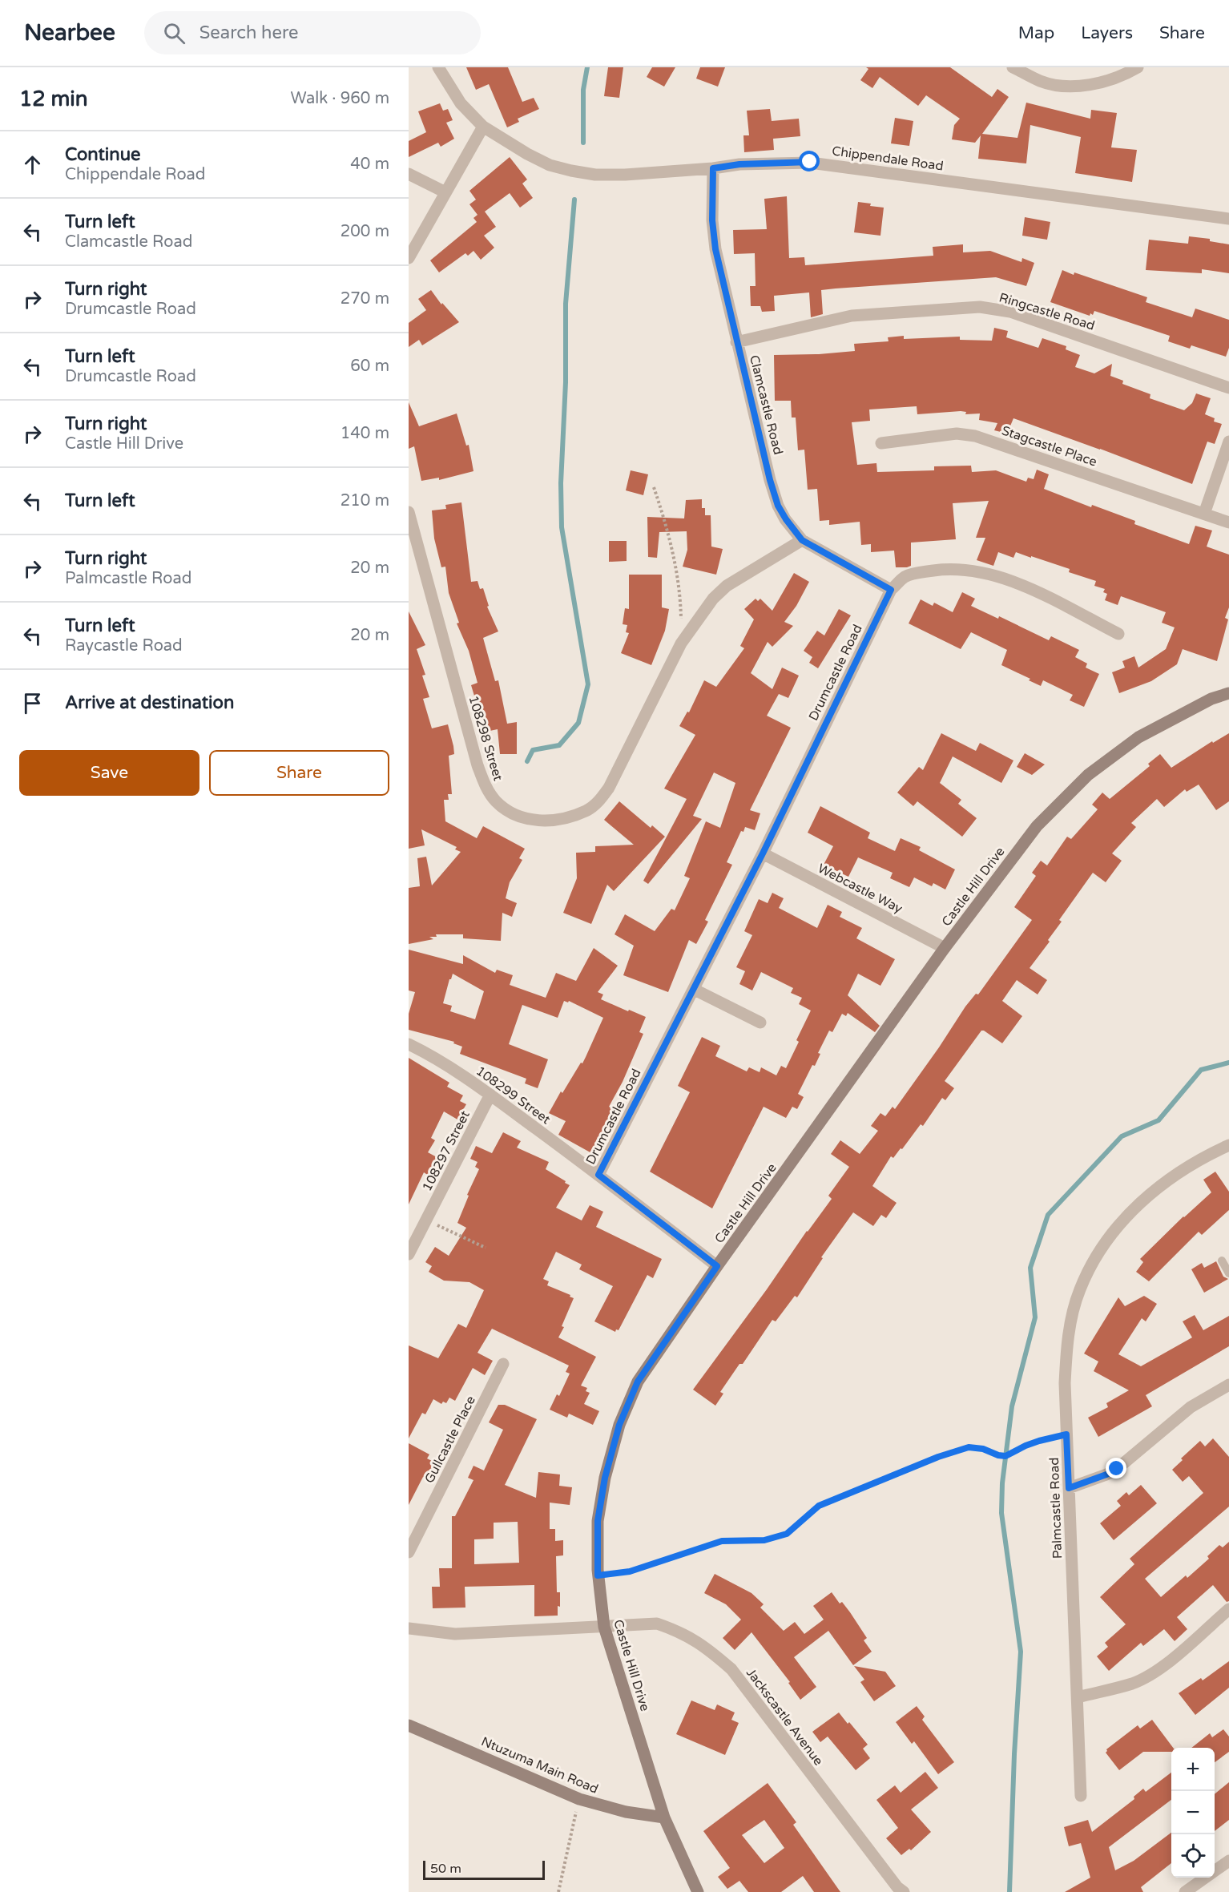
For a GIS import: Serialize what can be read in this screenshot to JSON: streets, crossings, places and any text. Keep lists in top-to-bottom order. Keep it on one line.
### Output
{"streets":{"street":["Chippendale Road","Ringcastle Road","Clamcastle Road","Stagcastle Place","Drumcastle Road","108298 Street","Castle Hill Drive","Webcastle Way","108299 Street","108297 Street","Gullcastle Place","Palmcastle Road","Jackscastle Avenue","Ntuzuma Main Road"]},"crossings":[["Chippendale Road","Clamcastle Road"],["Ringcastle Road","Clamcastle Road"],["Clamcastle Road","Drumcastle Road"],["Clamcastle Road","108298 Street"],["Drumcastle Road","Castle Hill Drive"],["Drumcastle Road","Webcastle Way"],["Drumcastle Road","108299 Street"],["Castle Hill Drive","Webcastle Way"],["Castle Hill Drive","Jackscastle Avenue"],["Castle Hill Drive","Ntuzuma Main Road"],["108299 Street","108297 Street"]],"scale_bar":"50 m","page":{"header":"Nearbee","search":"Search here","nav":["Map","Layers","Share"],"heading":["12 min","Walk · 960 m"],"list":[["Continue","Chippendale Road","40 m"],["Turn left","Clamcastle Road","200 m"],["Turn right","Drumcastle Road","270 m"],["Turn left","Drumcastle Road","60 m"],["Turn right","Castle Hill Drive","140 m"],["Turn left","210 m"],["Turn right","Palmcastle Road","20 m"],["Turn left","Raycastle Road","20 m"],"Arrive at destination"],"buttons":["Save","Share"],"map_buttons":["+","−"],"scale":"50 m"}}
